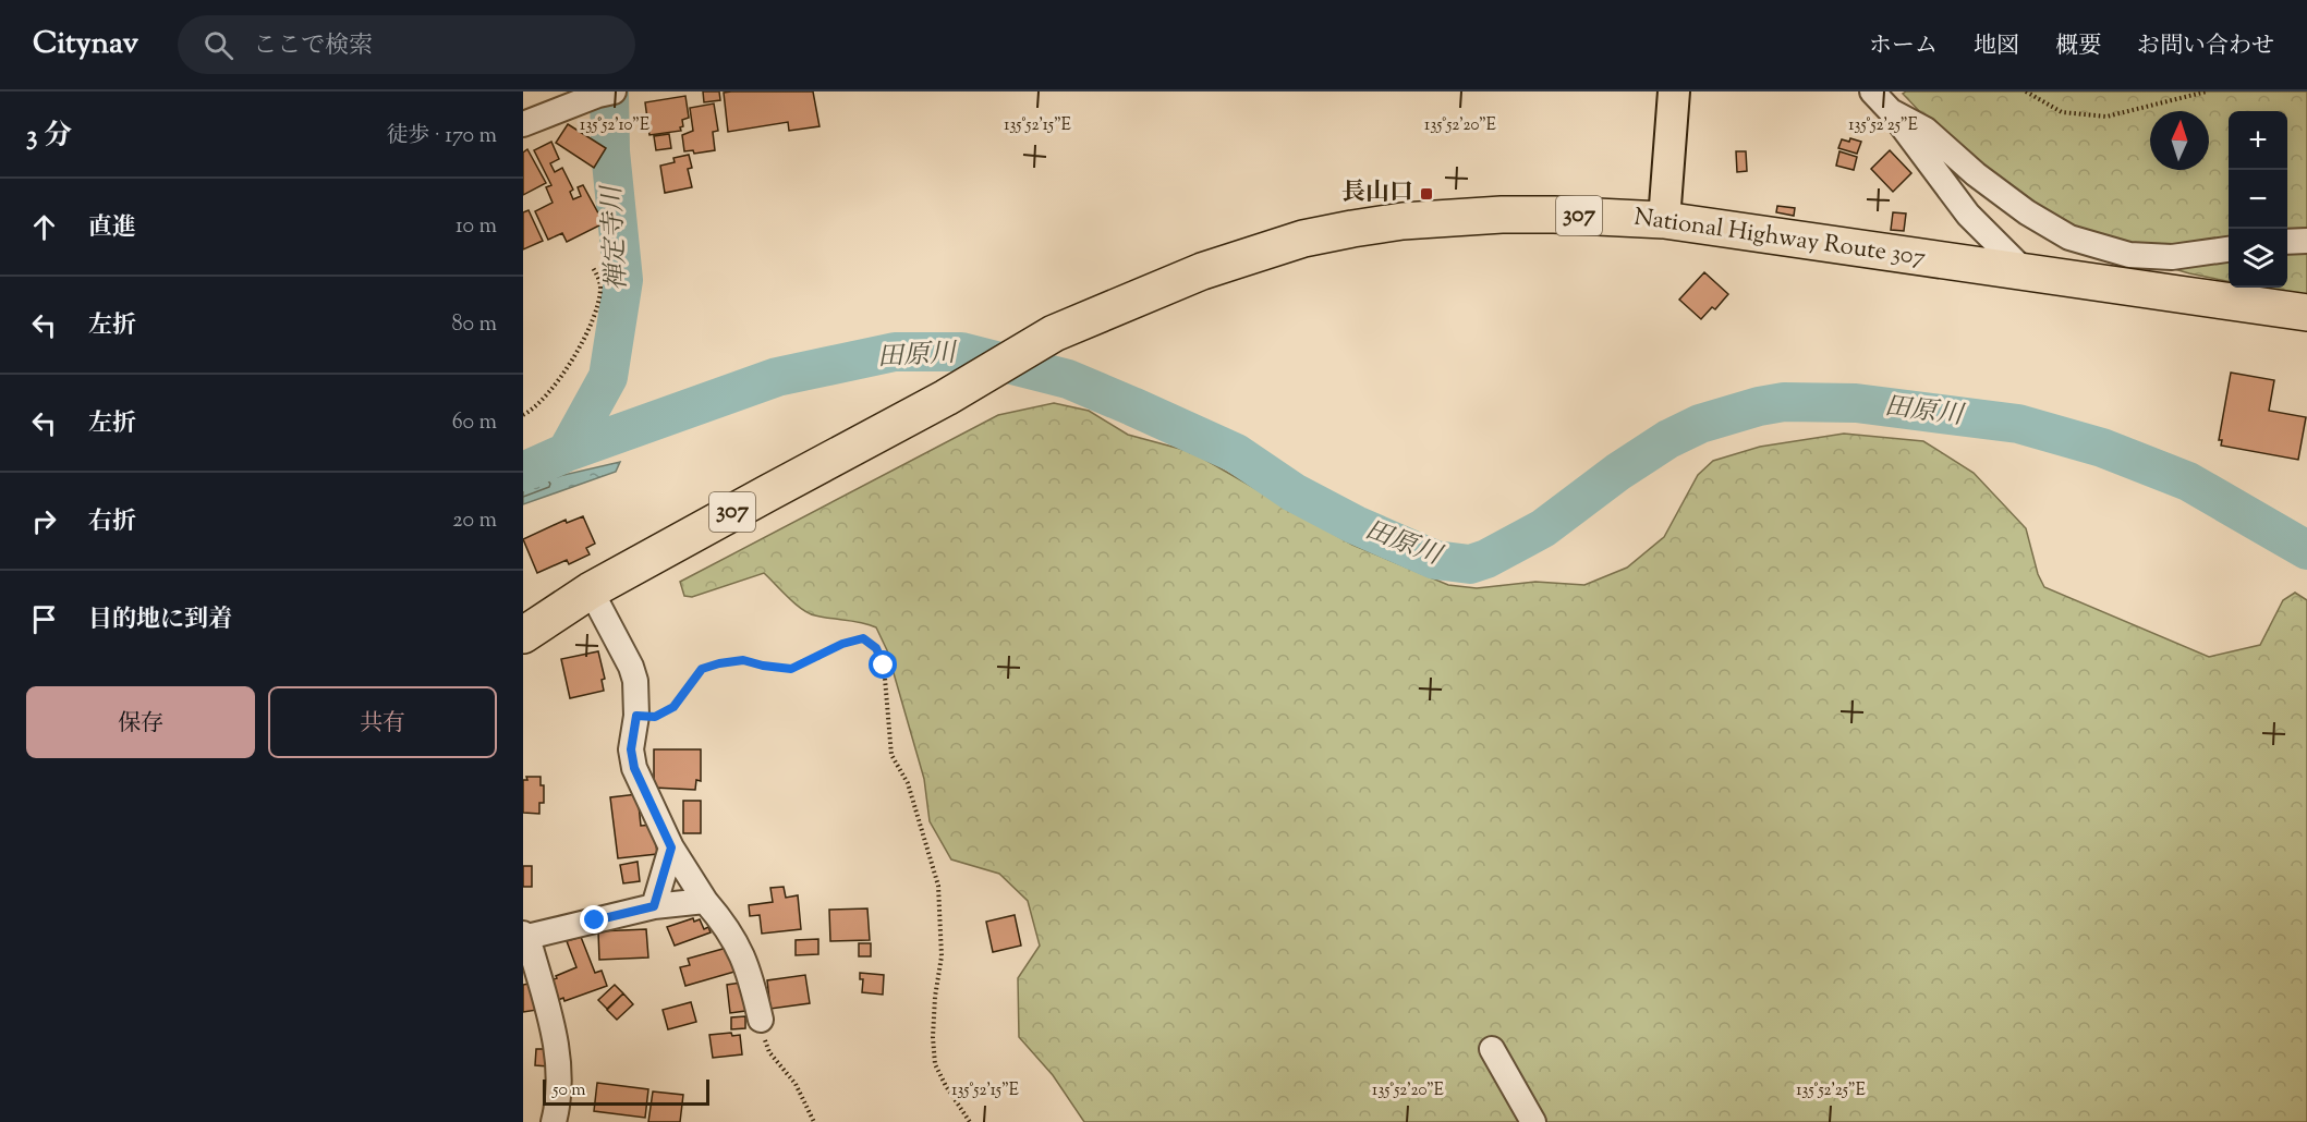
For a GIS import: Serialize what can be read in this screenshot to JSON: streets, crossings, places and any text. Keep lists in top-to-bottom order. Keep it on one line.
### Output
{"streets":{"highway":["307","National Highway Route 307"]},"water":["禅定寺川","田原川"],"places":{"transit":["長山口"]},"scale_bar":"50 m","north":"top","page":{"header":"Citynav","search":"ここで検索","nav":["ホーム","地図","概要","お問い合わせ"],"heading":["3 分","徒歩 · 170 m"],"map_buttons":["+","−"],"list":[["直進","10 m"],["左折","80 m"],["左折","60 m"],["右折","20 m"],"目的地に到着"],"buttons":["保存","共有"],"scale":"50 m"},"coordinates":["135°52'10\"E","135°52'15\"E","135°52'20\"E","135°52'25\"E"]}
